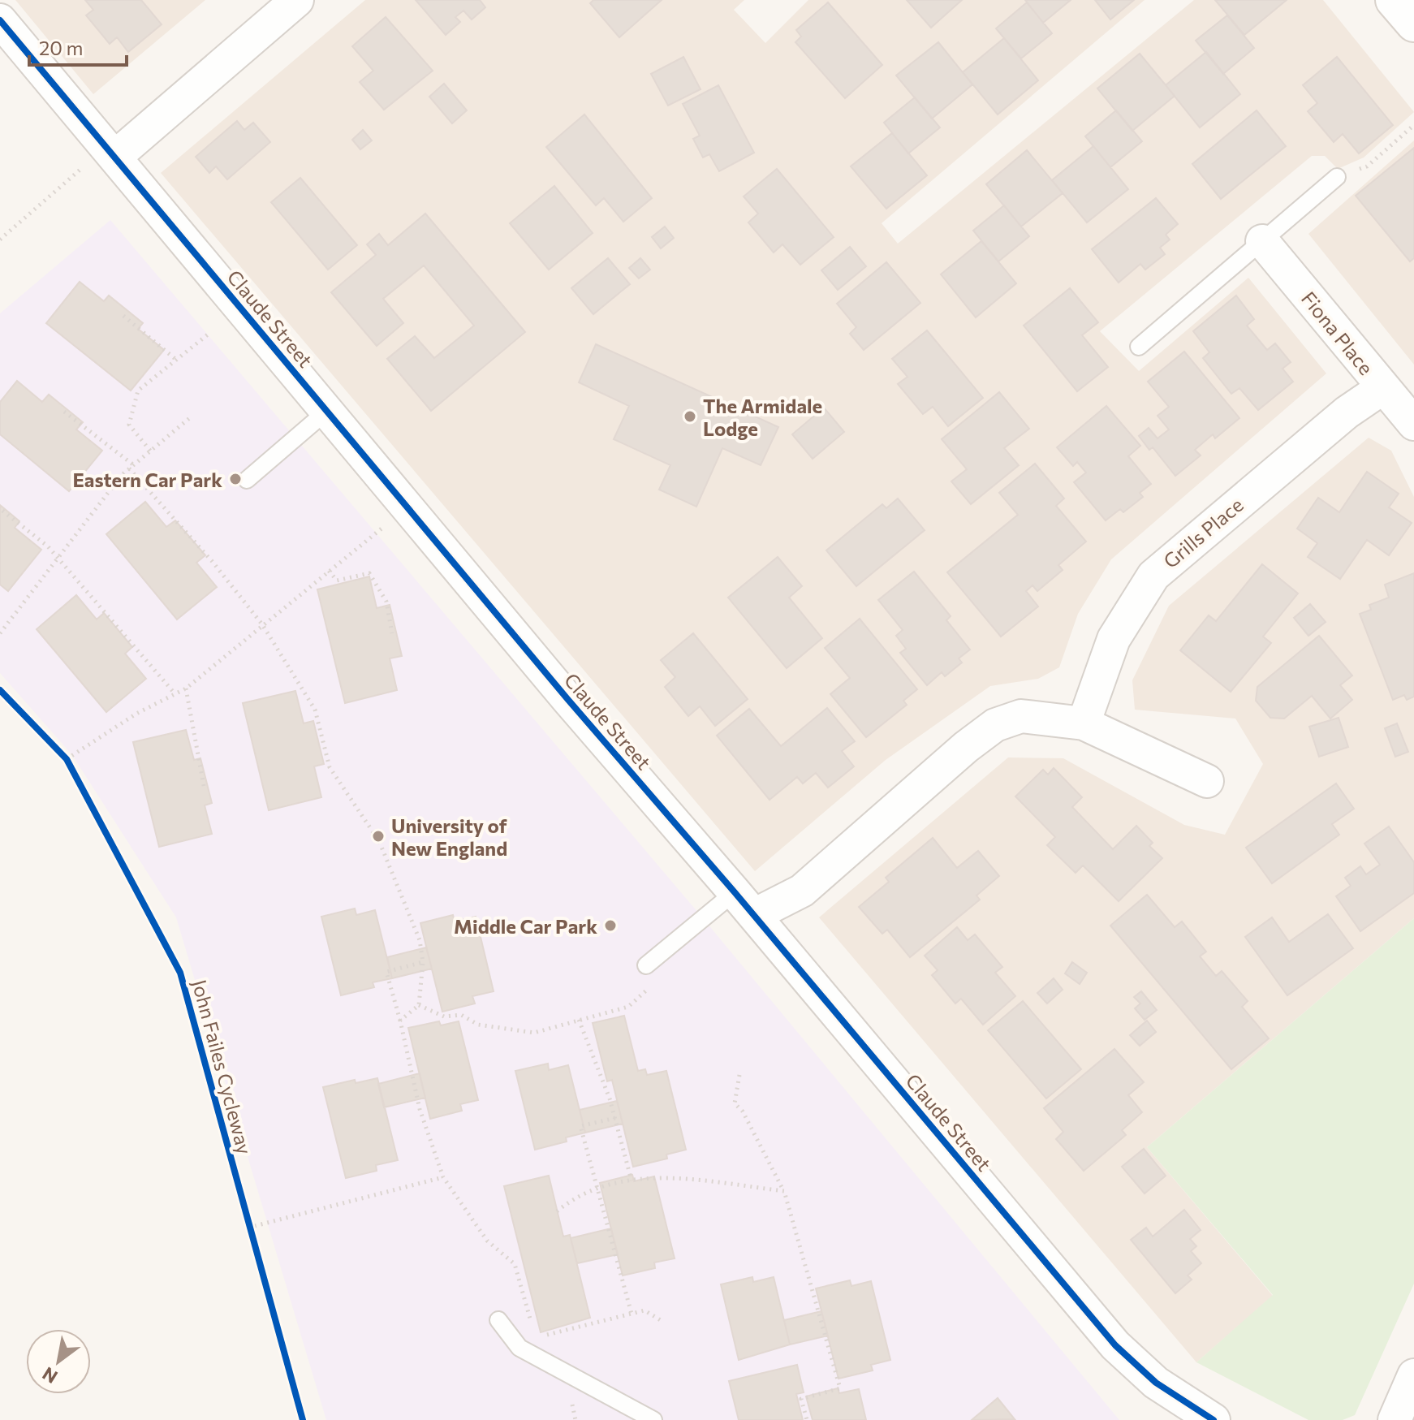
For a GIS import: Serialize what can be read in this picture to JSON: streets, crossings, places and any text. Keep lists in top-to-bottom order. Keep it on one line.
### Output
{"streets":{"street":["Claude Street","Fiona Place","Grills Place"],"cycle path":["John Failes Cycleway"]},"crossings":[["Fiona Place","Grills Place"]],"places":["The Armidale Lodge","Eastern Car Park","University of New England","Middle Car Park"],"scale_bar":"20 m","north":"bottom left"}
